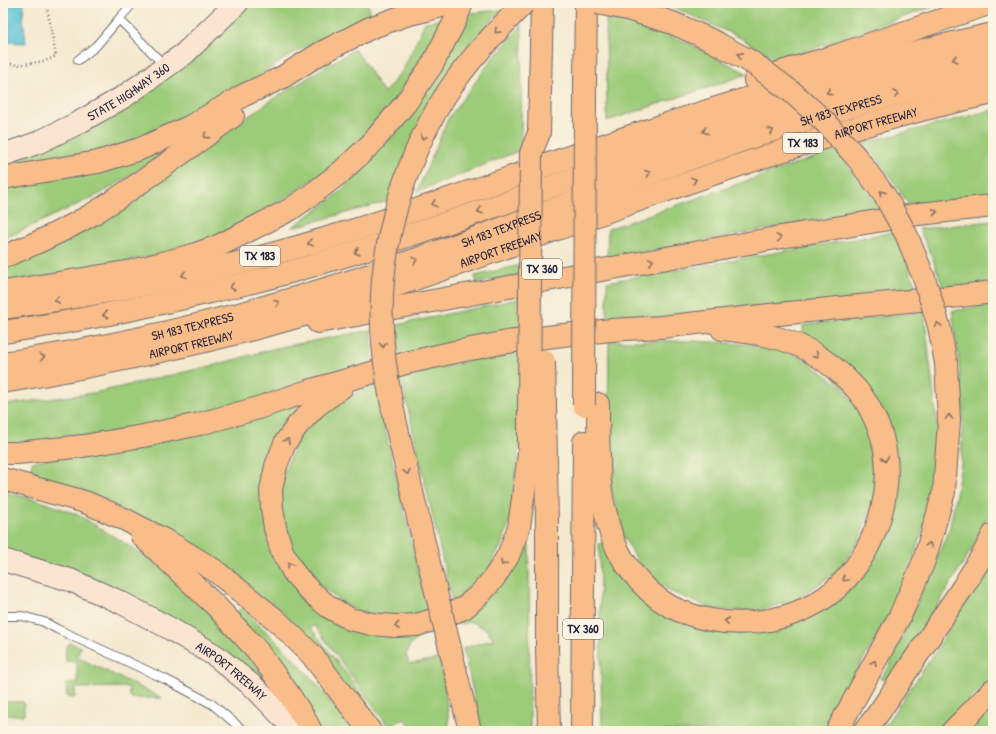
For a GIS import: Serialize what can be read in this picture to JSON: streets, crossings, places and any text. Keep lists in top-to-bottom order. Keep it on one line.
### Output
{"streets":{"highway":["SH 183 TEXPRESS","AIRPORT FREEWAY","TX 183","TX 360"],"main road":["STATE HIGHWAY 360"]}}
